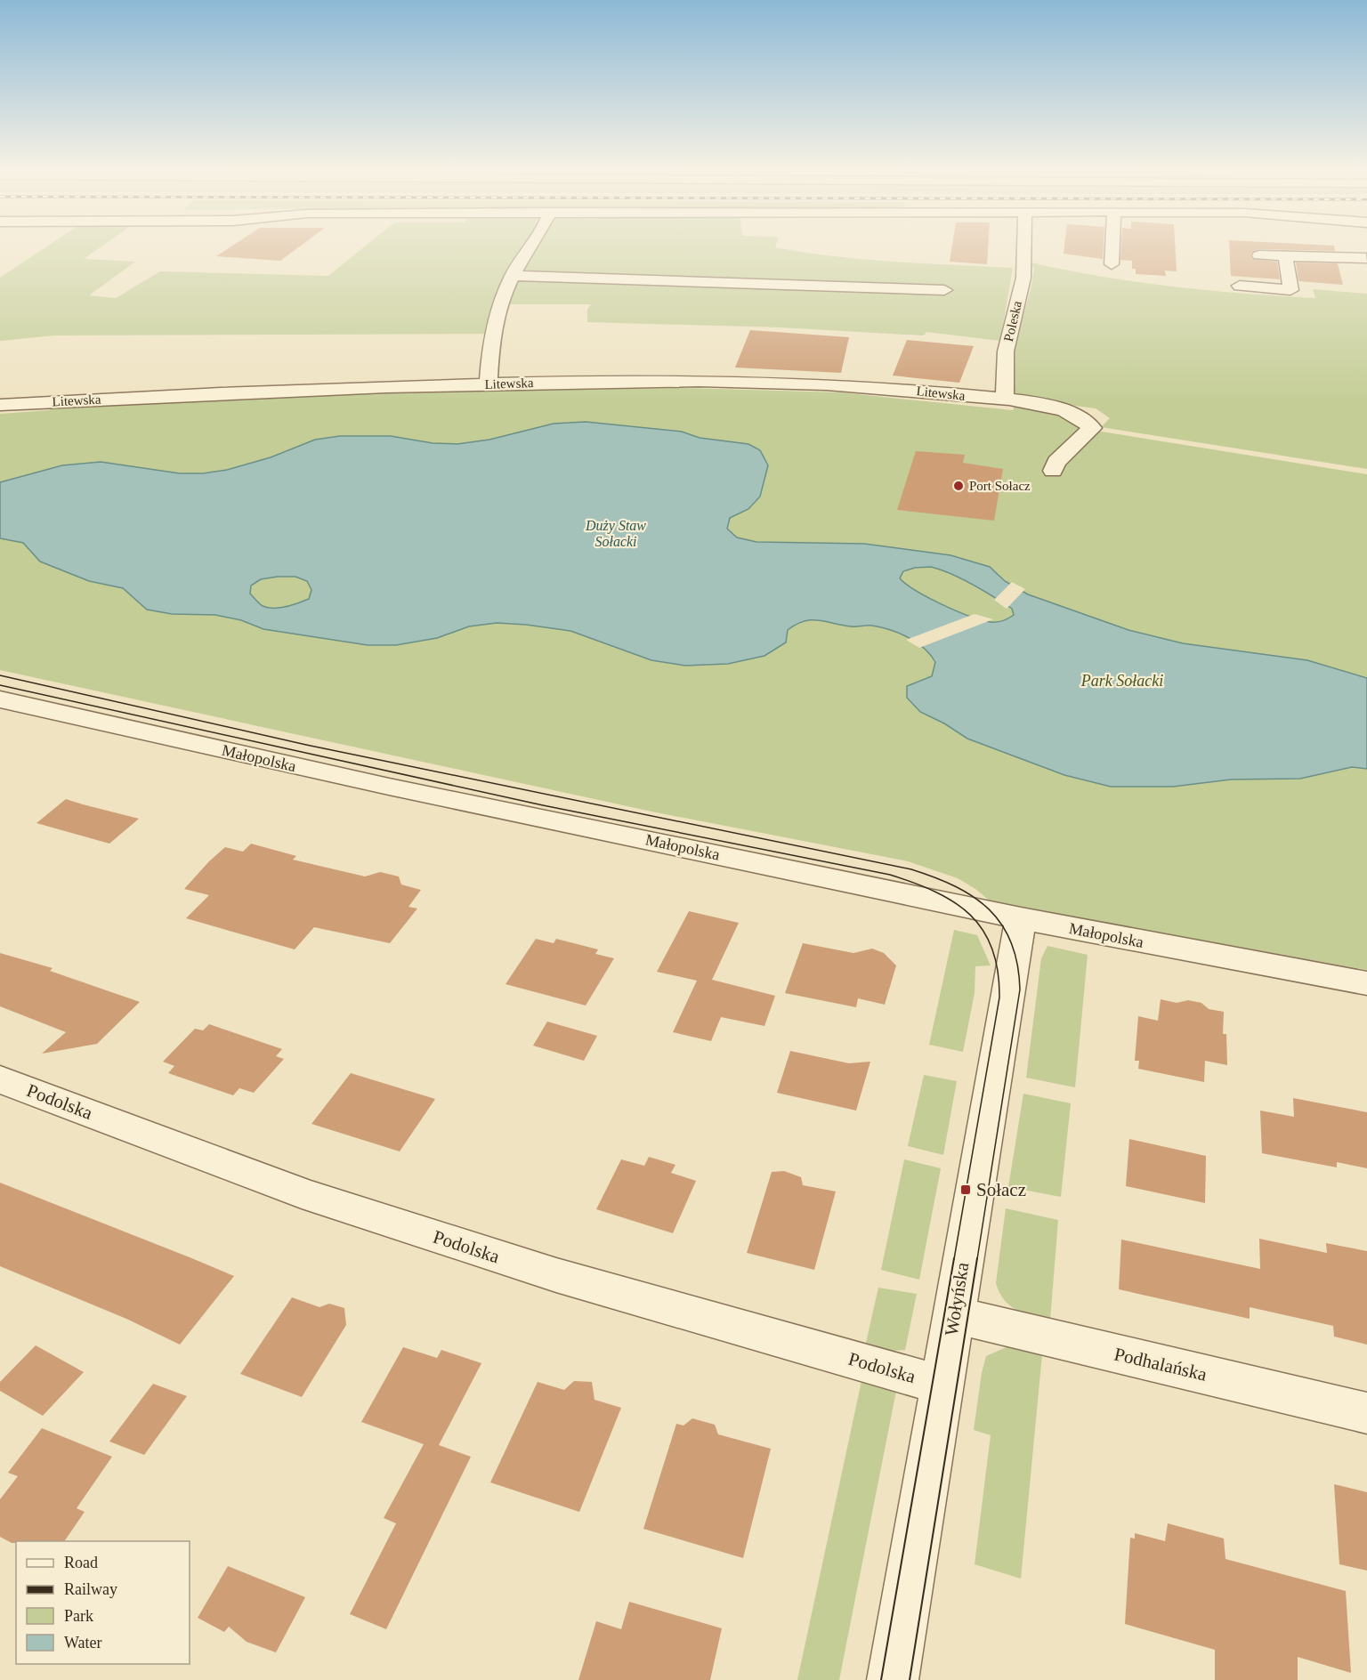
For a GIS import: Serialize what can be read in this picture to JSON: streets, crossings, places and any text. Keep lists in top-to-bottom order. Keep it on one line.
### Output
{"streets":{"street":["Poleska","Litewska","Małopolska","Podolska","Wołyńska","Podhalańska"]},"crossings":[["Poleska","Litewska"],["Małopolska","Wołyńska"],["Podolska","Wołyńska"],["Wołyńska","Podhalańska"]],"water":["Duży Staw Sołacki"],"parks":["Park Sołacki"],"places":{"other":["Port Sołacz"],"transit":["Sołacz"]},"legend":["Road","Railway","Park","Water"]}
